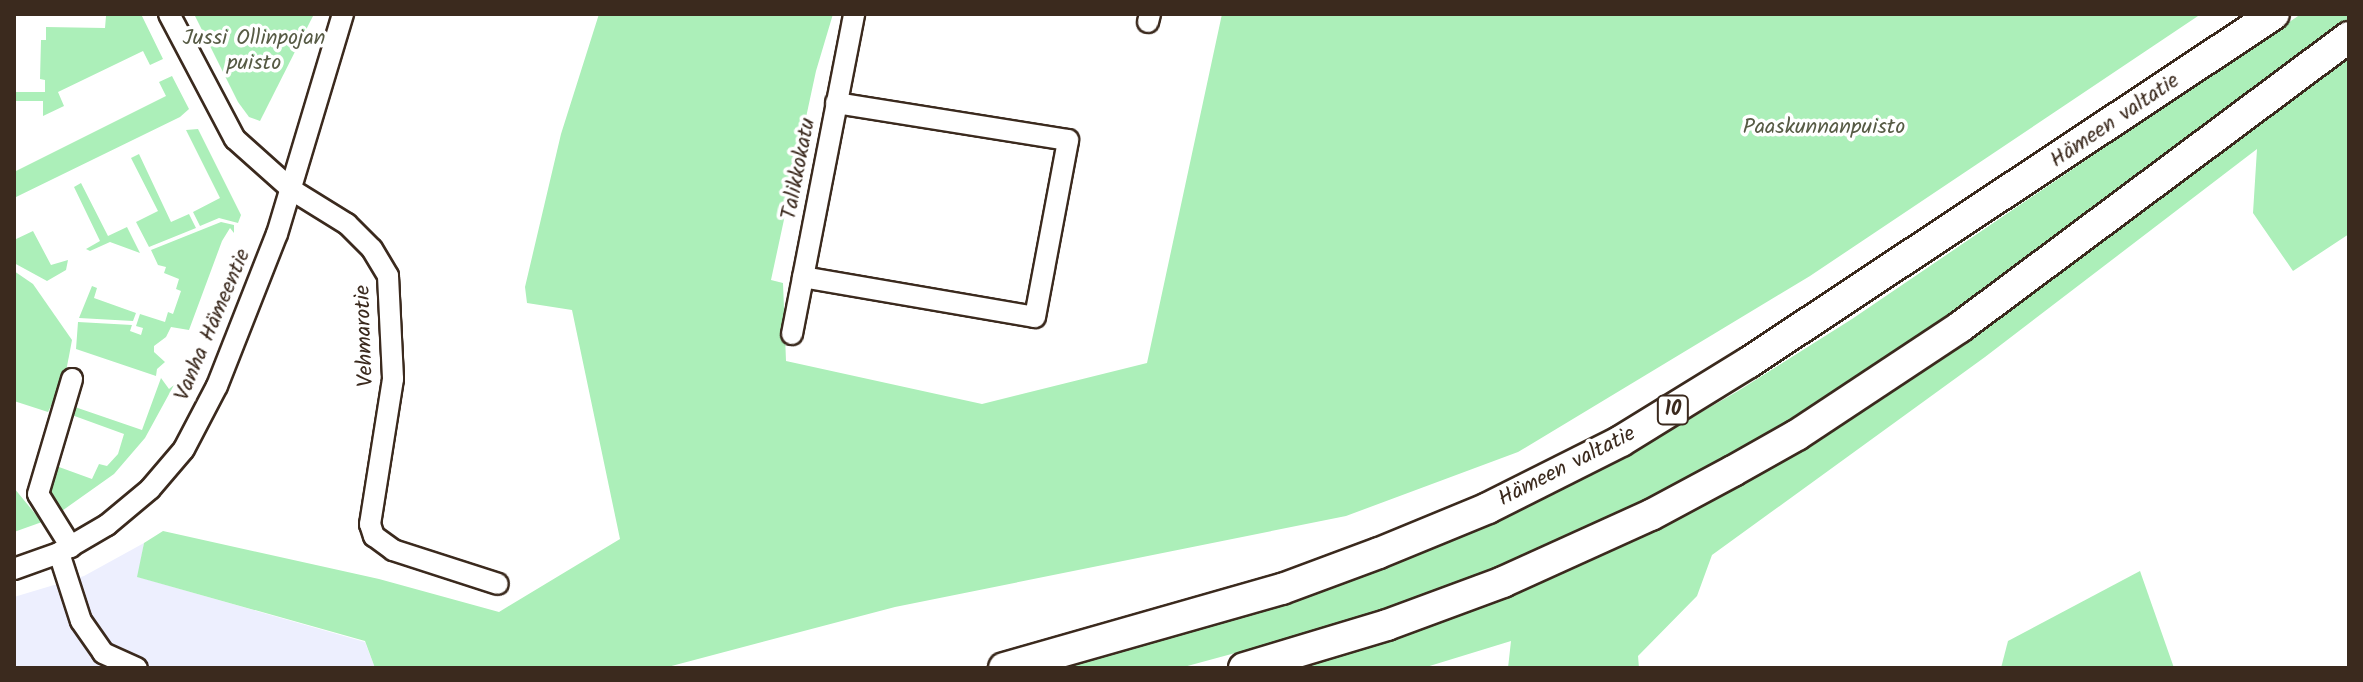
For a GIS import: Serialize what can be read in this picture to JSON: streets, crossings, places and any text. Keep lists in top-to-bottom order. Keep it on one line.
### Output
{"streets":{"highway":["Hämeen valtatie","10"],"street":["Talikkokatu","Vanha Hämeentie","Vehmarotie"]},"crossings":[["Vanha Hämeentie","Vehmarotie"]],"parks":["Jussi Ollinpojan puisto","Paaskunnanpuisto"]}
